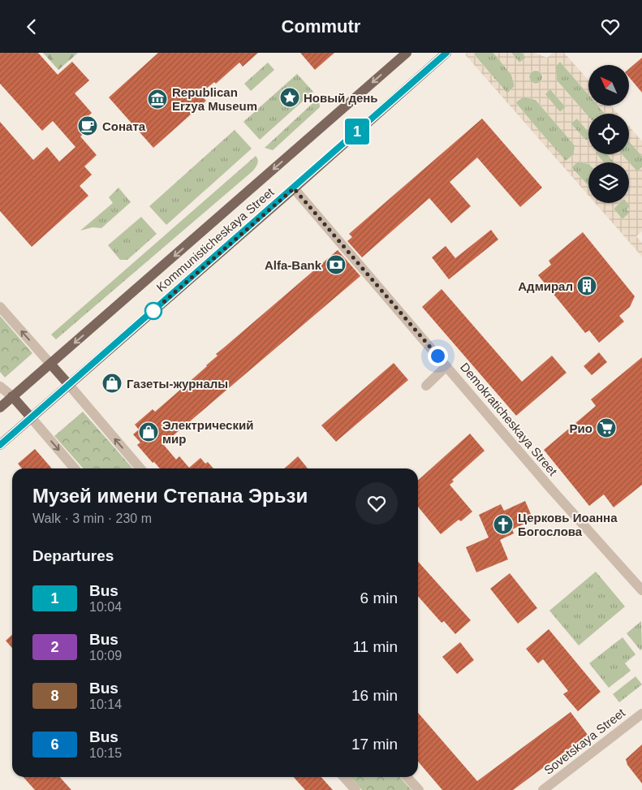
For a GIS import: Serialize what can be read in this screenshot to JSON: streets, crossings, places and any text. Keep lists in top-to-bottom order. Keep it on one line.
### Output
{"streets":{"main road":["Kommunisticheskaya Street"],"street":["Demokraticheskaya Street","Sovetskaya Street"]},"crossings":[["Kommunisticheskaya Street","Demokraticheskaya Street"]],"places":{"place":["Новый день"],"museum":["Republican Erzya Museum"],"cafe":["Соната"],"bank":["Alfa-Bank"],"building":["Адмирал"],"shop":["Газеты-журналы","Электрический мир"],"supermarket":["Рио"],"church":["Церковь Иоанна Богослова"]},"lines":["bus line 1"],"north":"top left","page":{"header":"Commutr","on_map":"1","heading":[["Музей имени Степана Эрьзи","Walk · 3 min · 230 m"],"Departures"],"list":[{"mark":"1","name":"Bus","note":"10:04","value":"6 min"},{"mark":"2","name":"Bus","note":"10:09","value":"11 min"},{"mark":"8","name":"Bus","note":"10:14","value":"16 min"},{"mark":"6","name":"Bus","note":"10:15","value":"17 min"}]}}
